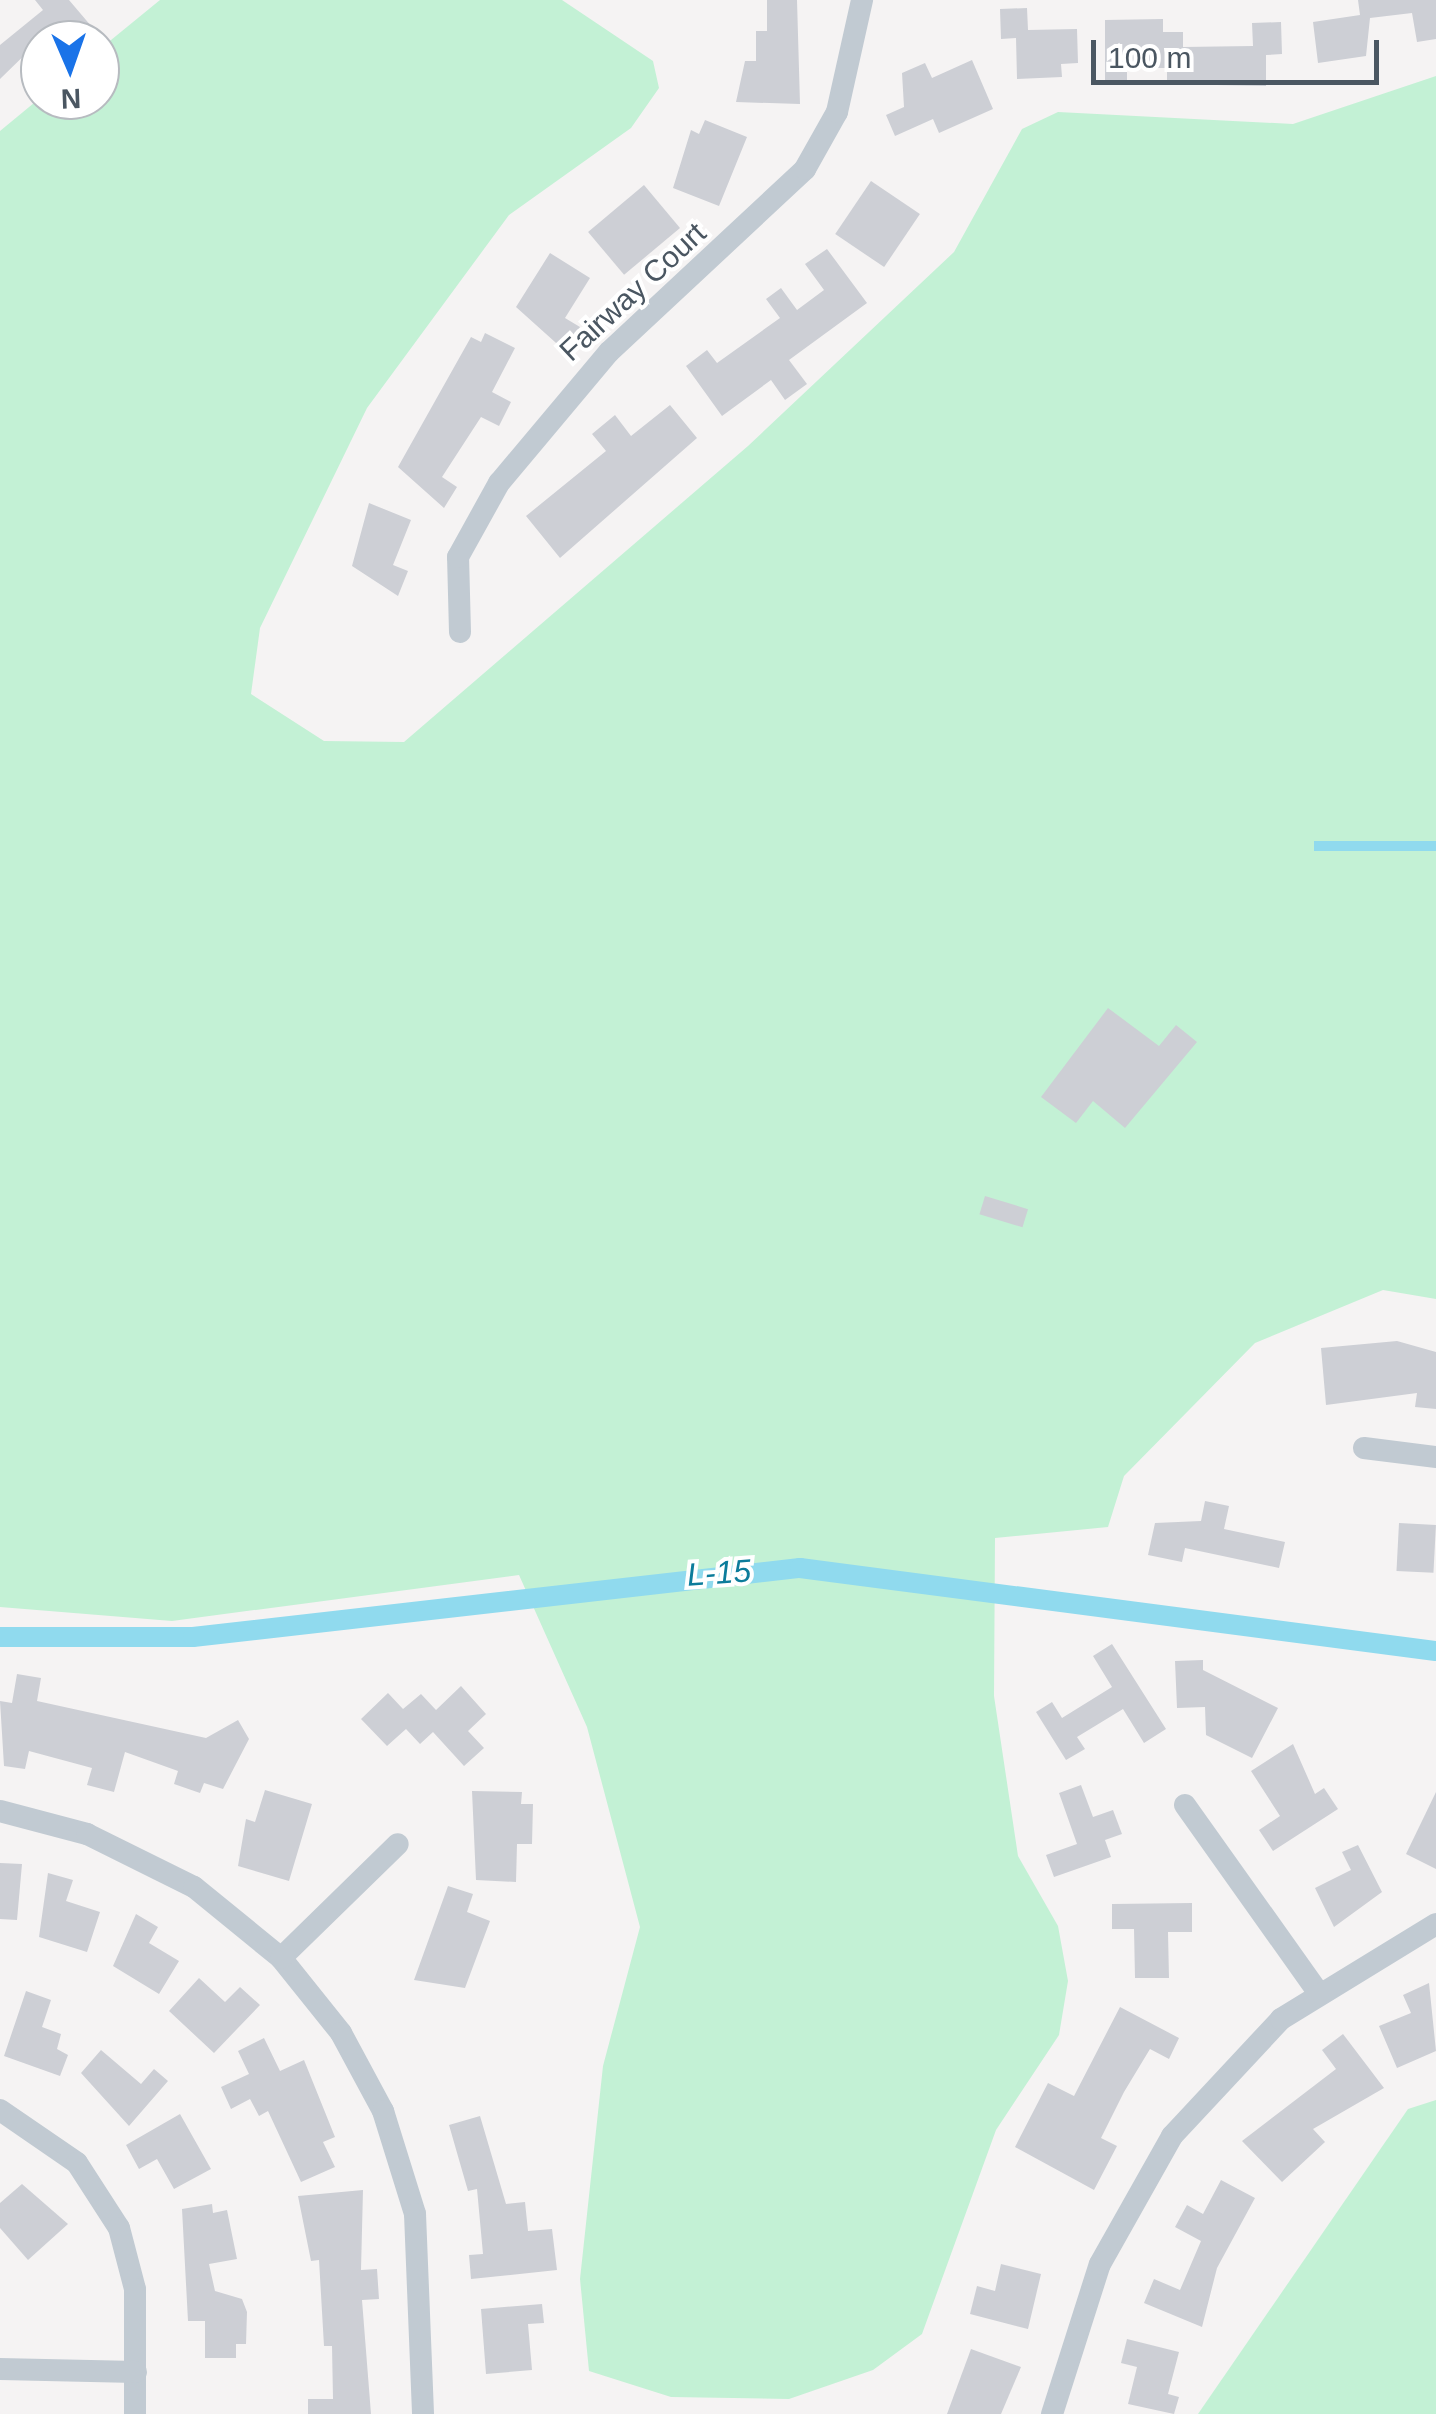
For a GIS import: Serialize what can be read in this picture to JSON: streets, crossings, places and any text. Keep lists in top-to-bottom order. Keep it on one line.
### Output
{"streets":{"street":["Fairway Court"]},"water":["L-15"],"scale_bar":"100 m","north":"bottom"}
